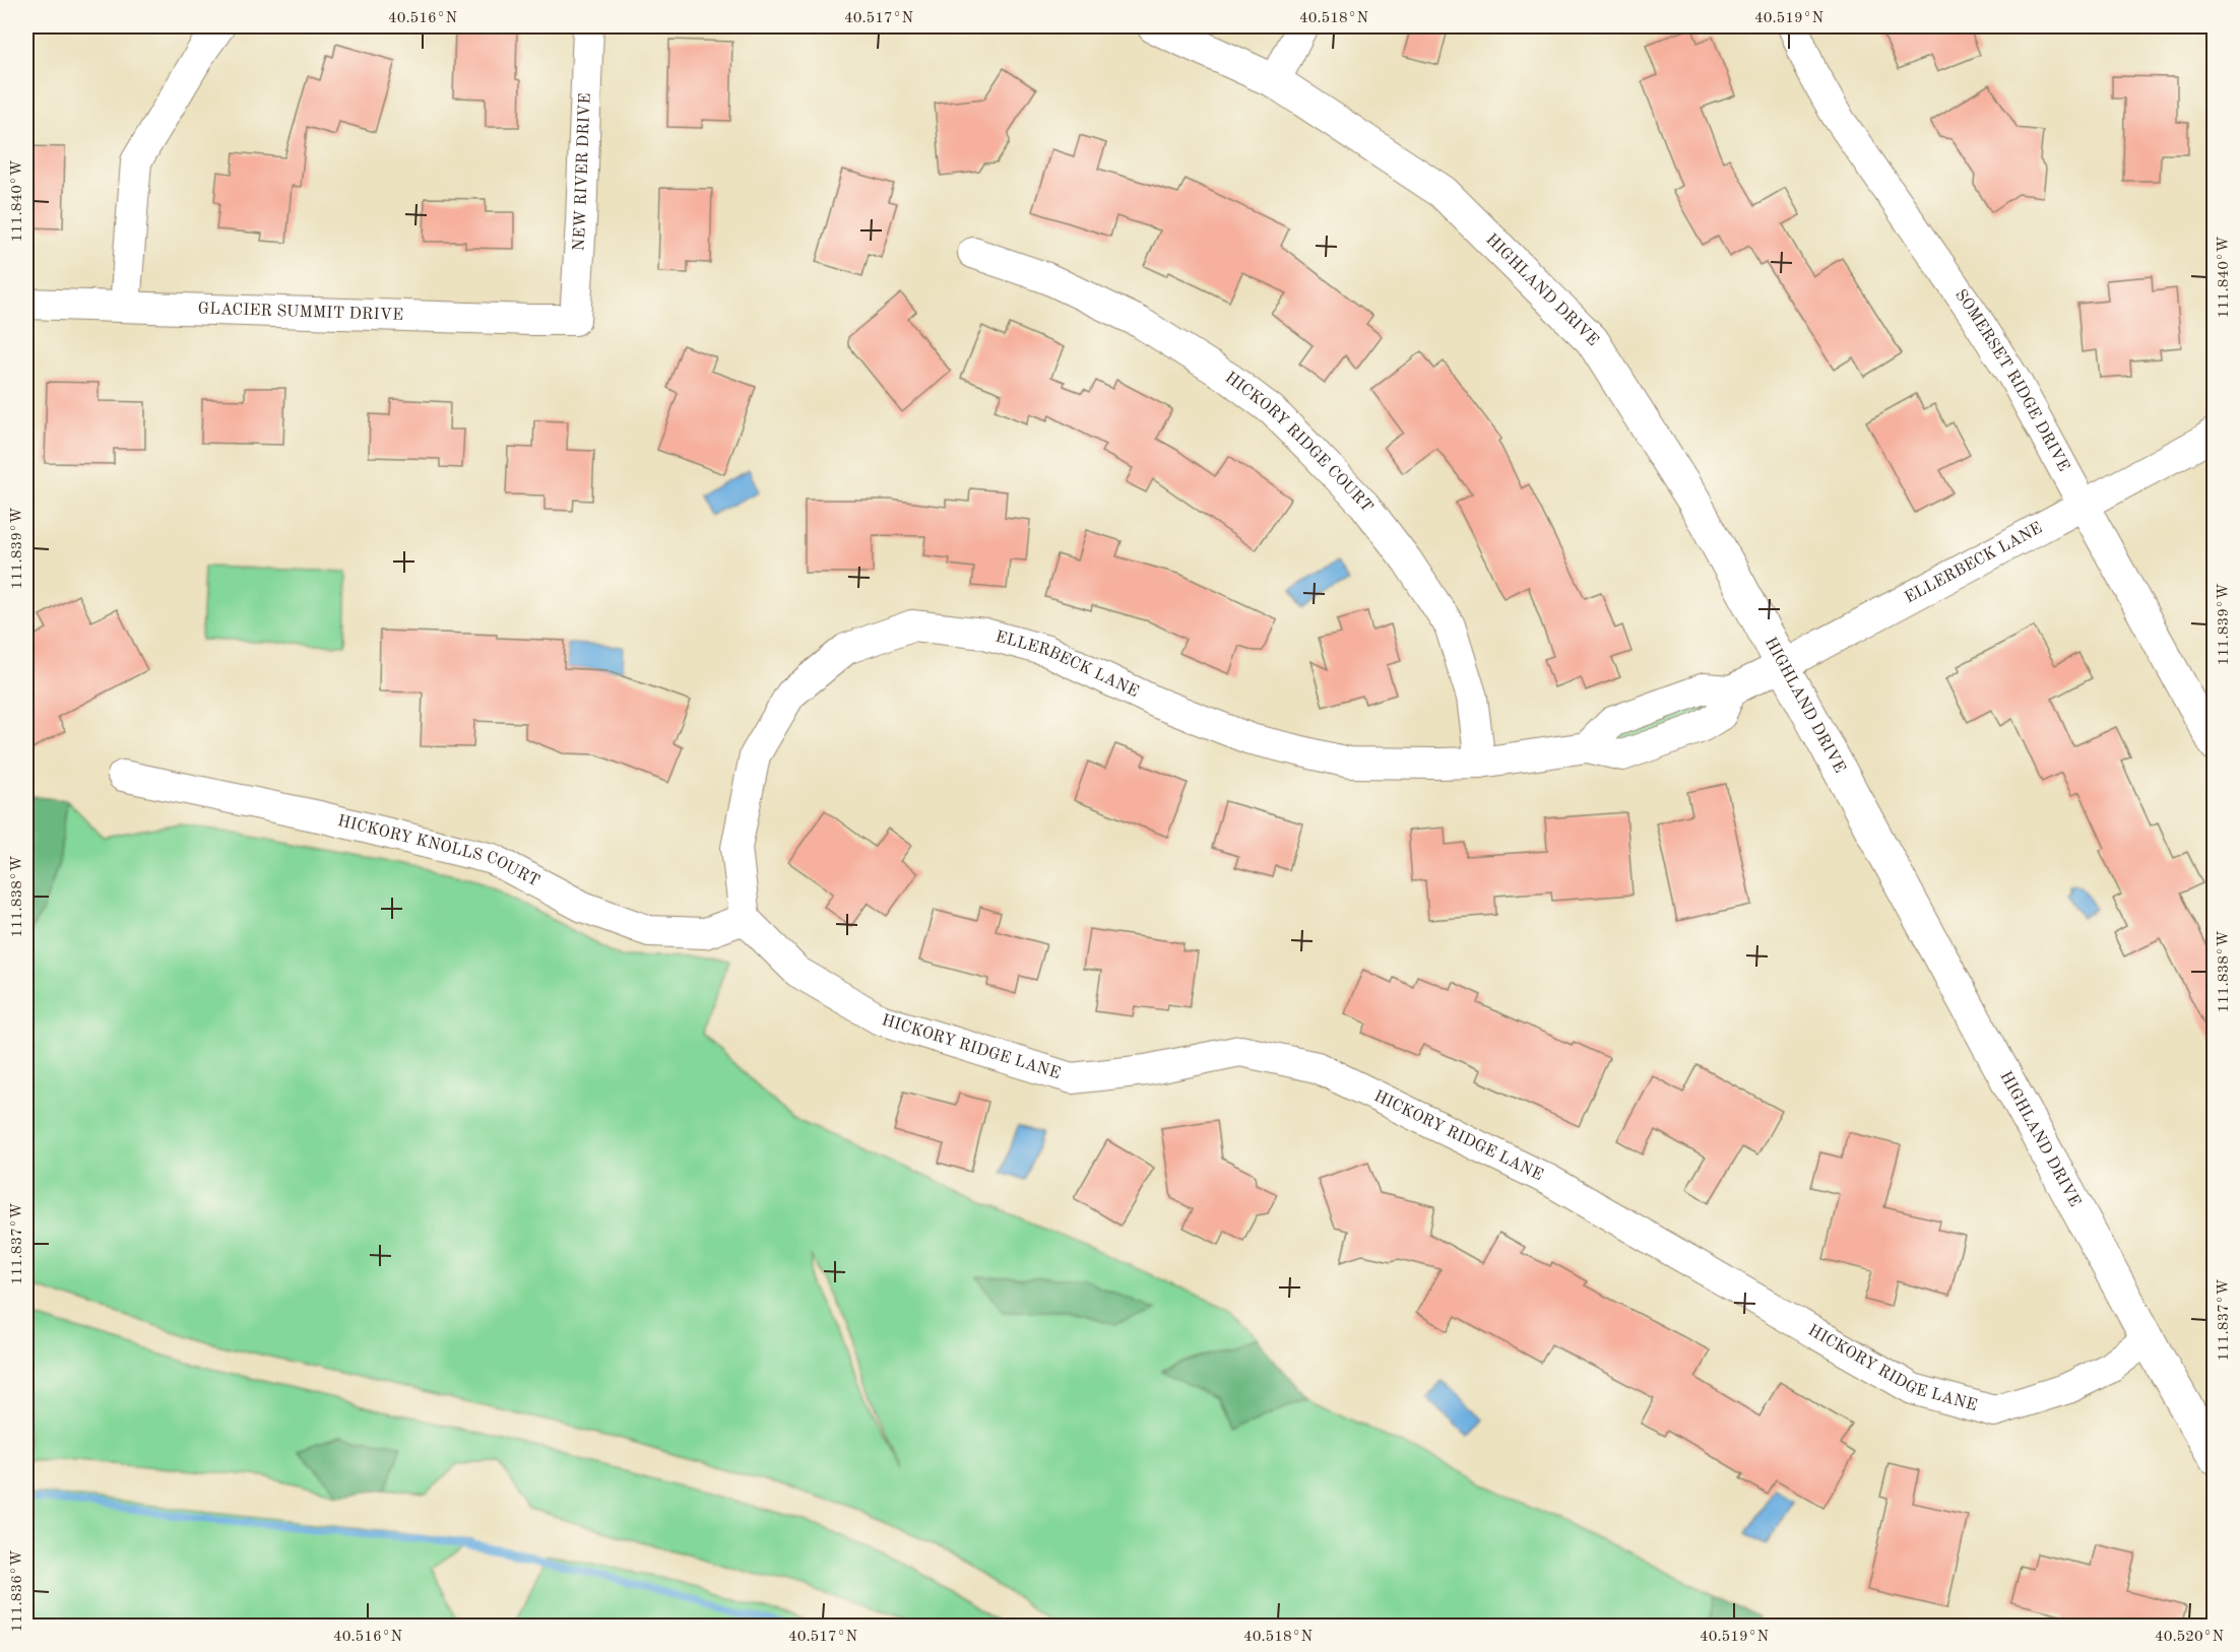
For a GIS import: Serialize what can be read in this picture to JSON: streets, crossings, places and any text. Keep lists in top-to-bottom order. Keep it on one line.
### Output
{"streets":{"street":["NEW RIVER DRIVE","HIGHLAND DRIVE","GLACIER SUMMIT DRIVE","SOMERSET RIDGE DRIVE","HICKORY RIDGE COURT","ELLERBECK LANE","HICKORY KNOLLS COURT","HICKORY RIDGE LANE"]},"crossings":[["NEW RIVER DRIVE","GLACIER SUMMIT DRIVE"],["HIGHLAND DRIVE","ELLERBECK LANE"],["HIGHLAND DRIVE","HICKORY RIDGE LANE"],["SOMERSET RIDGE DRIVE","ELLERBECK LANE"],["HICKORY RIDGE COURT","ELLERBECK LANE"],["ELLERBECK LANE","HICKORY KNOLLS COURT"],["ELLERBECK LANE","HICKORY RIDGE LANE"],["HICKORY KNOLLS COURT","HICKORY RIDGE LANE"]],"coordinates":["40.516°N","40.517°N","40.518°N","40.519°N","111.840°W","111.839°W","111.838°W","111.837°W","111.836°W","40.520°N"]}
